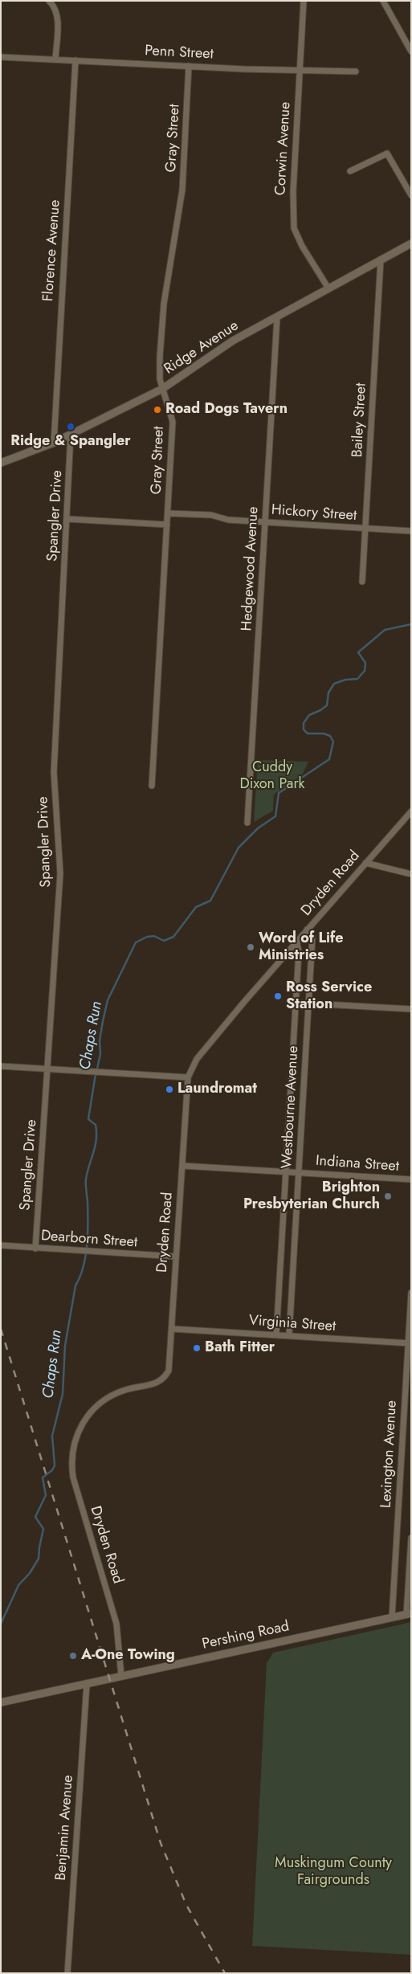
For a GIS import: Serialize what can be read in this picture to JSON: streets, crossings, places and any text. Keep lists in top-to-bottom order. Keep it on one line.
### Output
{"streets":{"street":["Penn Street","Gray Street","Corwin Avenue","Florence Avenue","Ridge Avenue","Bailey Street","Hickory Street","Spangler Drive","Hedgewood Avenue","Dryden Road","Westbourne Avenue","Indiana Street","Dearborn Street","Virginia Street","Lexington Avenue","Pershing Road","Benjamin Avenue"]},"crossings":[["Penn Street","Gray Street"],["Penn Street","Corwin Avenue"],["Penn Street","Florence Avenue"],["Gray Street","Ridge Avenue"],["Gray Street","Hickory Street"],["Corwin Avenue","Ridge Avenue"],["Florence Avenue","Ridge Avenue"],["Ridge Avenue","Bailey Street"],["Ridge Avenue","Spangler Drive"],["Ridge Avenue","Hedgewood Avenue"],["Bailey Street","Hickory Street"],["Hickory Street","Hedgewood Avenue"],["Spangler Drive","Dearborn Street"],["Dryden Road","Westbourne Avenue"],["Dryden Road","Indiana Street"],["Dryden Road","Dearborn Street"],["Dryden Road","Virginia Street"],["Dryden Road","Pershing Road"],["Westbourne Avenue","Indiana Street"],["Westbourne Avenue","Virginia Street"],["Virginia Street","Lexington Avenue"],["Lexington Avenue","Pershing Road"],["Pershing Road","Benjamin Avenue"]],"water":["Chaps Run"],"parks":["Cuddy Dixon Park","Muskingum County Fairgrounds"],"places":["Road Dogs Tavern","Ridge & Spangler","Word of Life Ministries","Ross Service Station","Laundromat","Brighton Presbyterian Church","Bath Fitter","A-One Towing"]}
